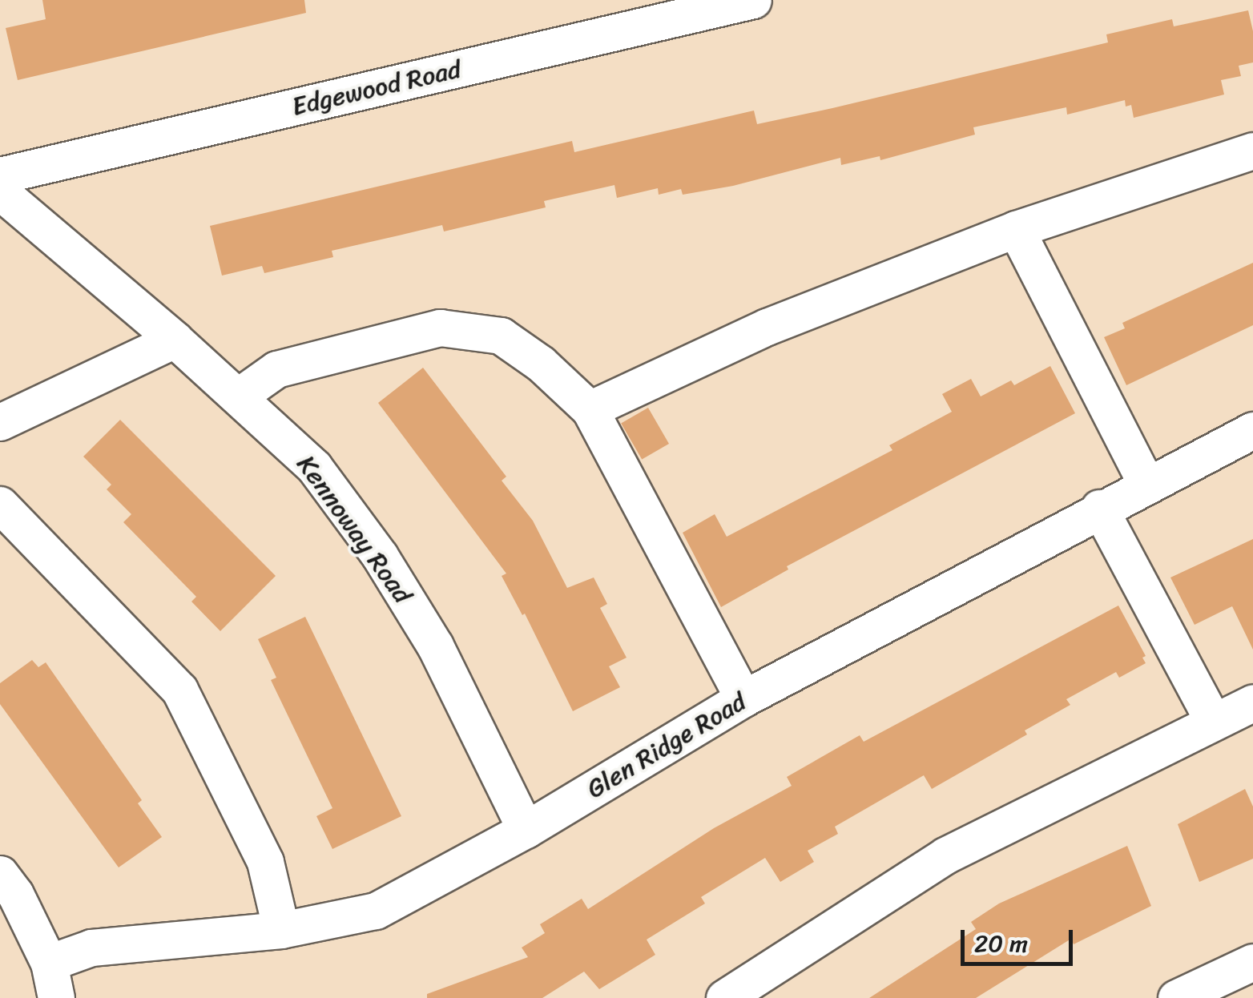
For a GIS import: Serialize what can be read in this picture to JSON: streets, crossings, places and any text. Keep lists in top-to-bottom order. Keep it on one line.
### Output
{"streets":{"street":["Edgewood Road","Kennoway Road","Glen Ridge Road"]},"crossings":[["Kennoway Road","Glen Ridge Road"]],"scale_bar":"20 m"}
